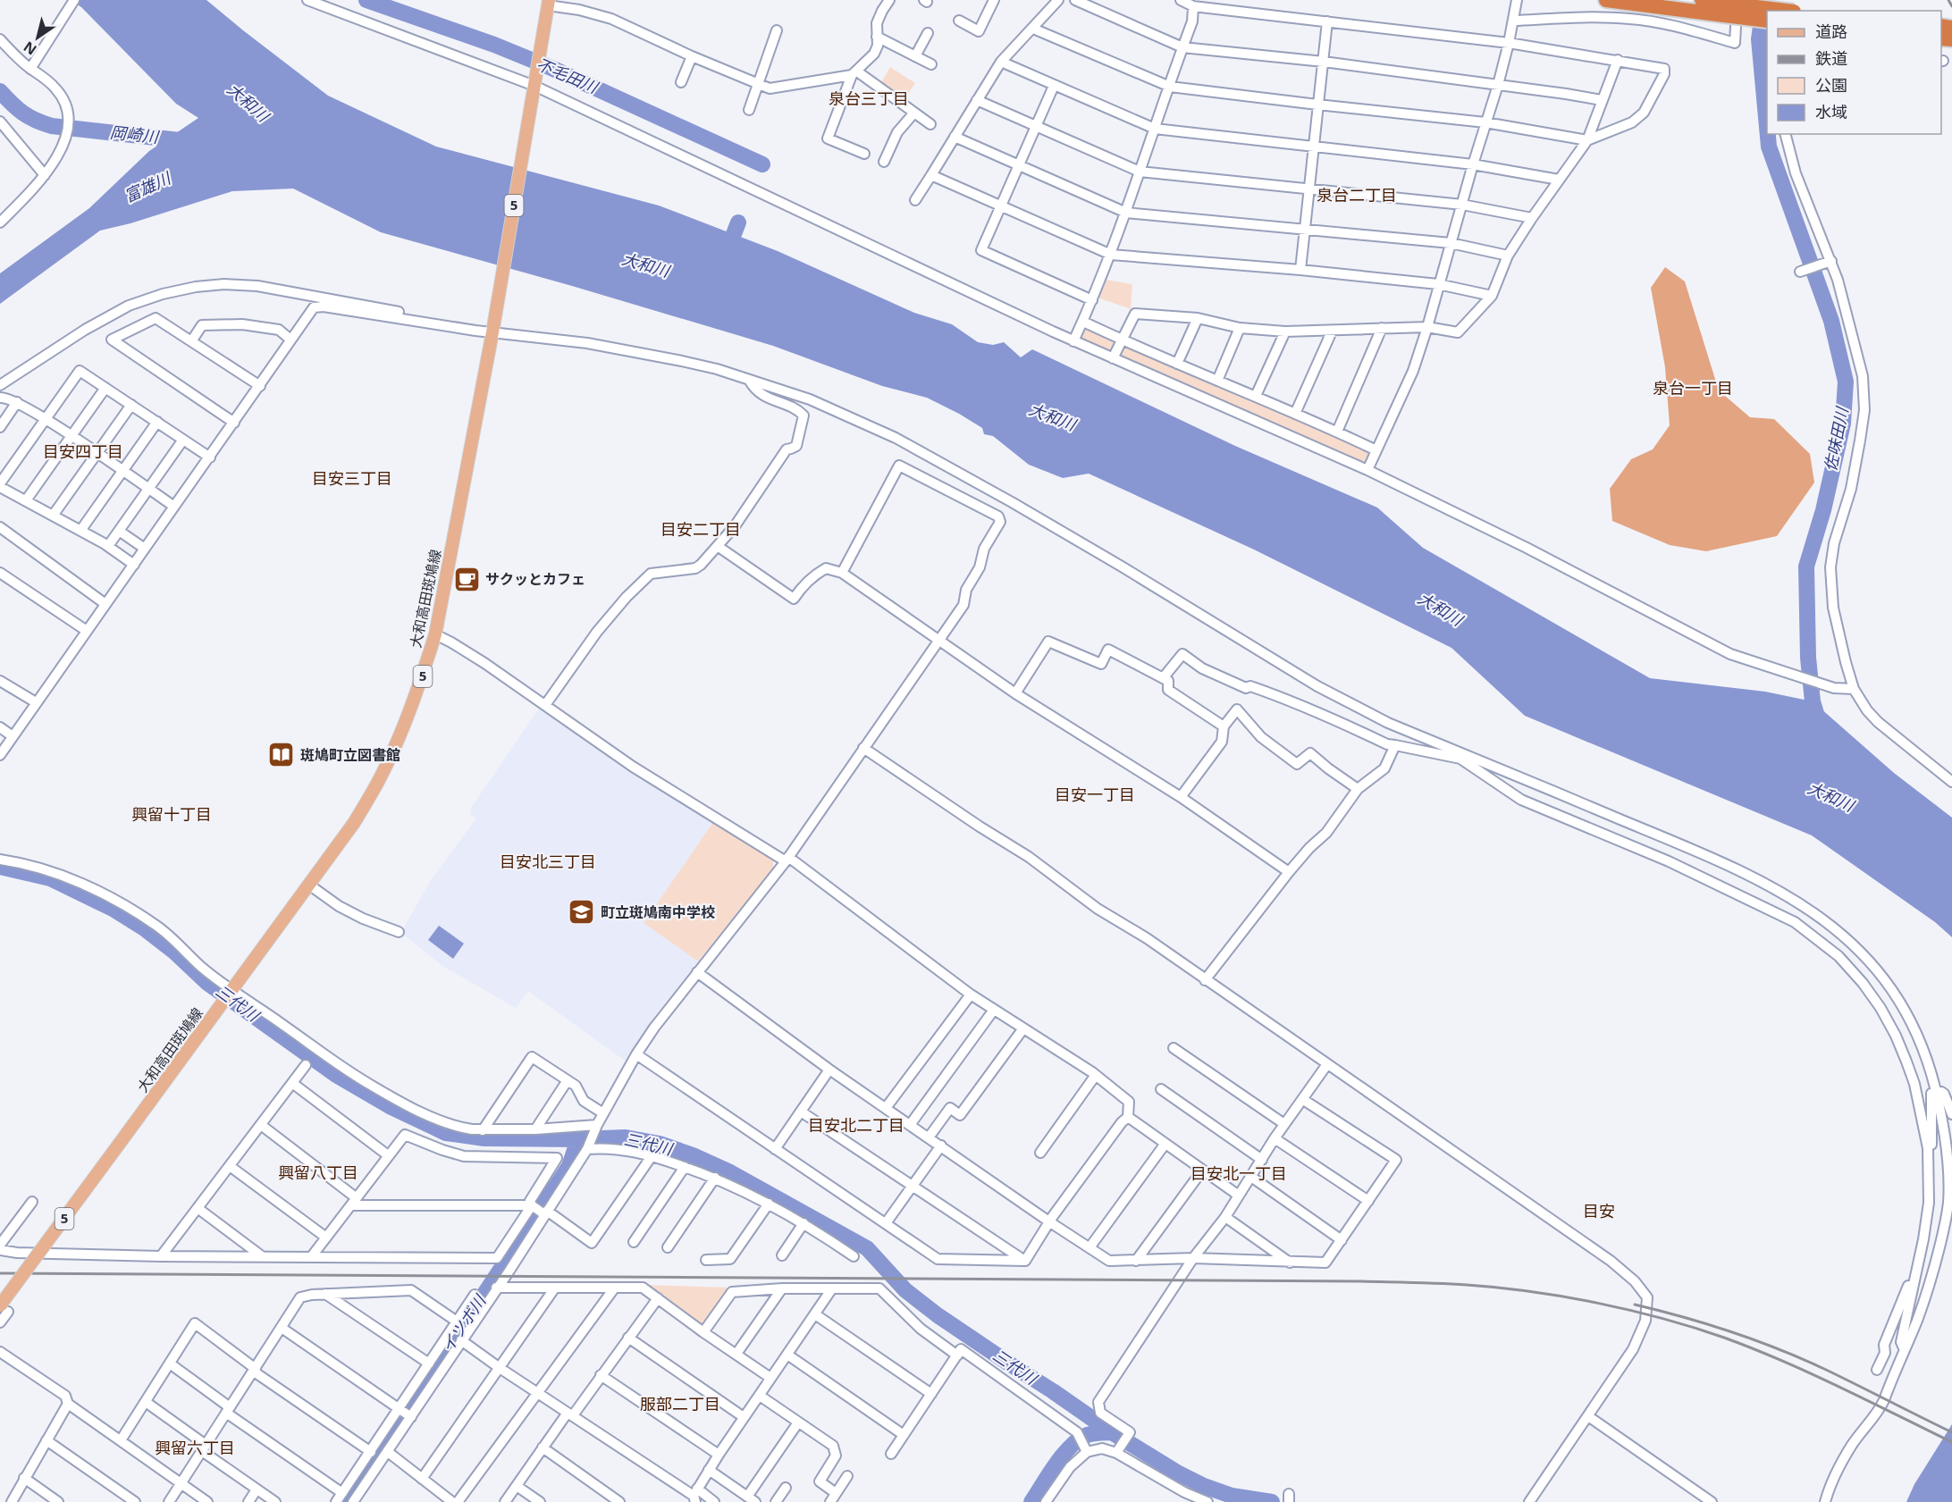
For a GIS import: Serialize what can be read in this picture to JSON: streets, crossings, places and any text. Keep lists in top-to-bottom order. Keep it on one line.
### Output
{"streets":{"main road":["5","大和高田斑鳩線"]},"districts":["泉台三丁目","泉台二丁目","泉台一丁目","目安四丁目","目安三丁目","目安二丁目","目安一丁目","興留十丁目","目安北三丁目","目安北二丁目","興留八丁目","目安北一丁目","目安","服部二丁目","興留六丁目"],"water":["不毛田川","大和川","岡崎川","富雄川","佐味田川","三代川","イツボ川"],"places":{"cafe":["サクッとカフェ"],"library":["斑鳩町立図書館"],"school or university":["町立斑鳩南中学校"]},"legend":["道路","鉄道","公園","水域"],"north":"bottom left"}
